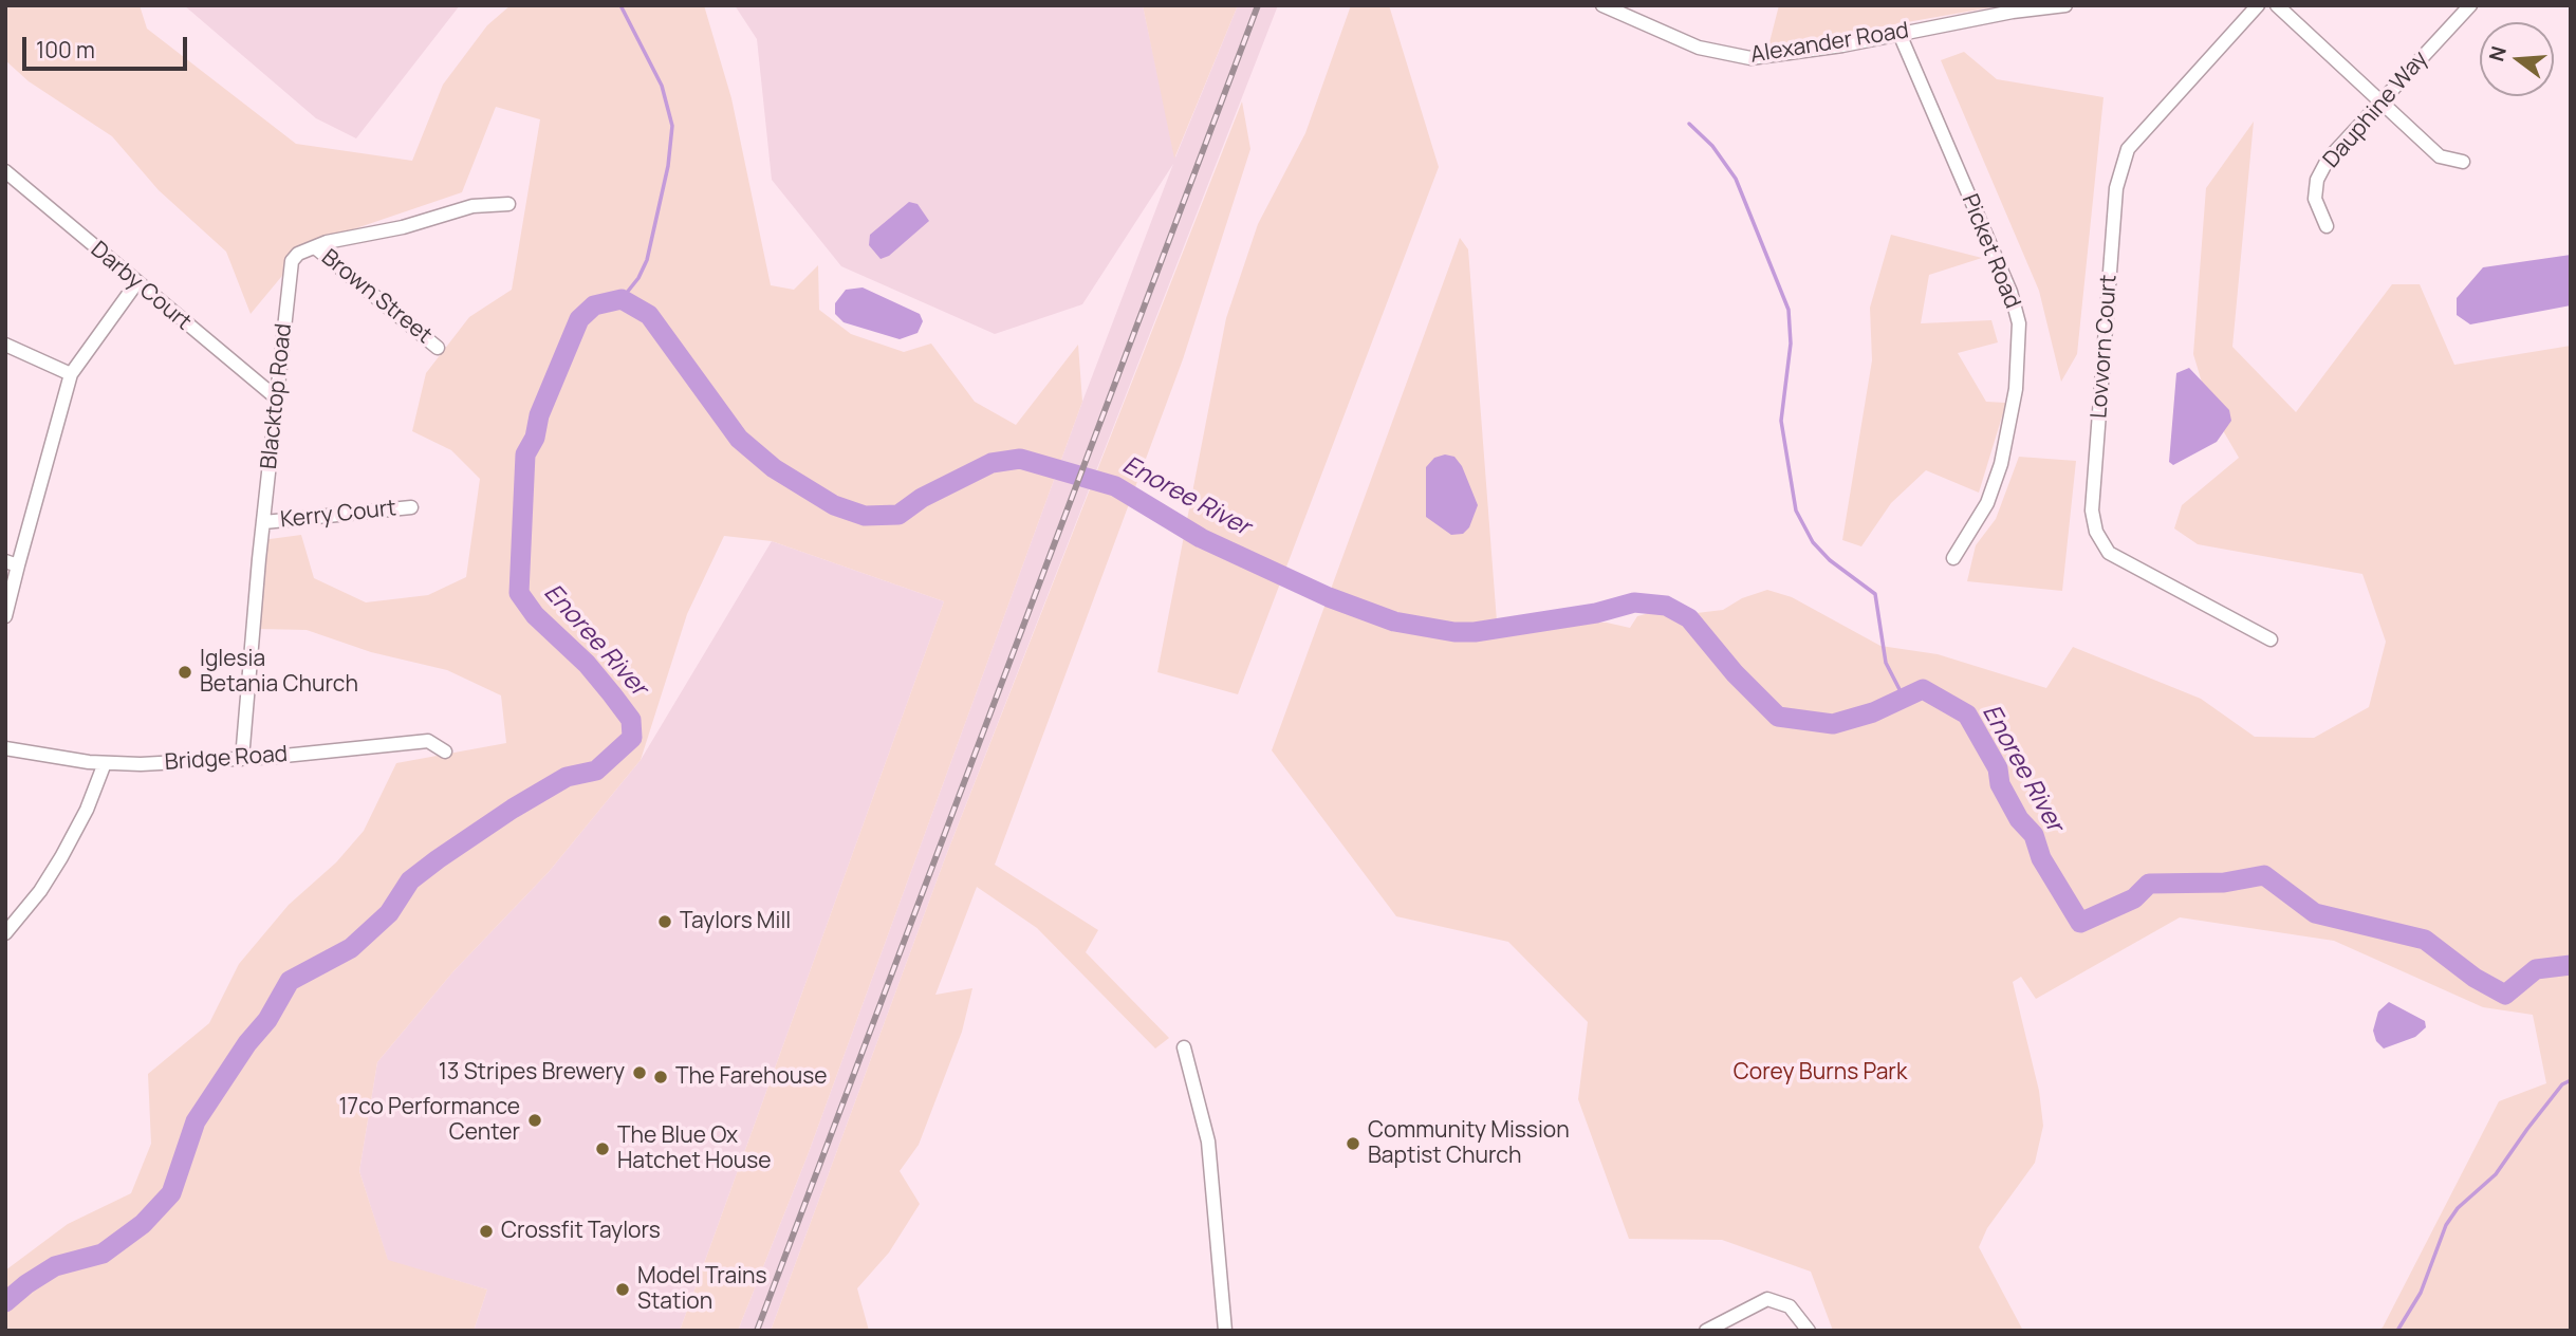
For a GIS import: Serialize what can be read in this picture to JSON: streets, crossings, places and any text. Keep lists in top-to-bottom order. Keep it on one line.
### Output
{"streets":{"street":["Alexander Road","Dauphine Way","Picket Road","Darby Court","Brown Street","Lovvorn Court","Blacktop Road","Kerry Court","Bridge Road"]},"crossings":[["Alexander Road","Picket Road"],["Darby Court","Blacktop Road"],["Brown Street","Blacktop Road"],["Blacktop Road","Kerry Court"],["Blacktop Road","Bridge Road"]],"water":["Enoree River"],"parks":["Corey Burns Park"],"places":["Iglesia Betania Church","Taylors Mill","13 Stripes Brewery","The Farehouse","17co Performance Center","Community Mission Baptist Church","The Blue Ox Hatchet House","Crossfit Taylors","Model Trains Station"],"scale_bar":"100 m","north":"left"}
